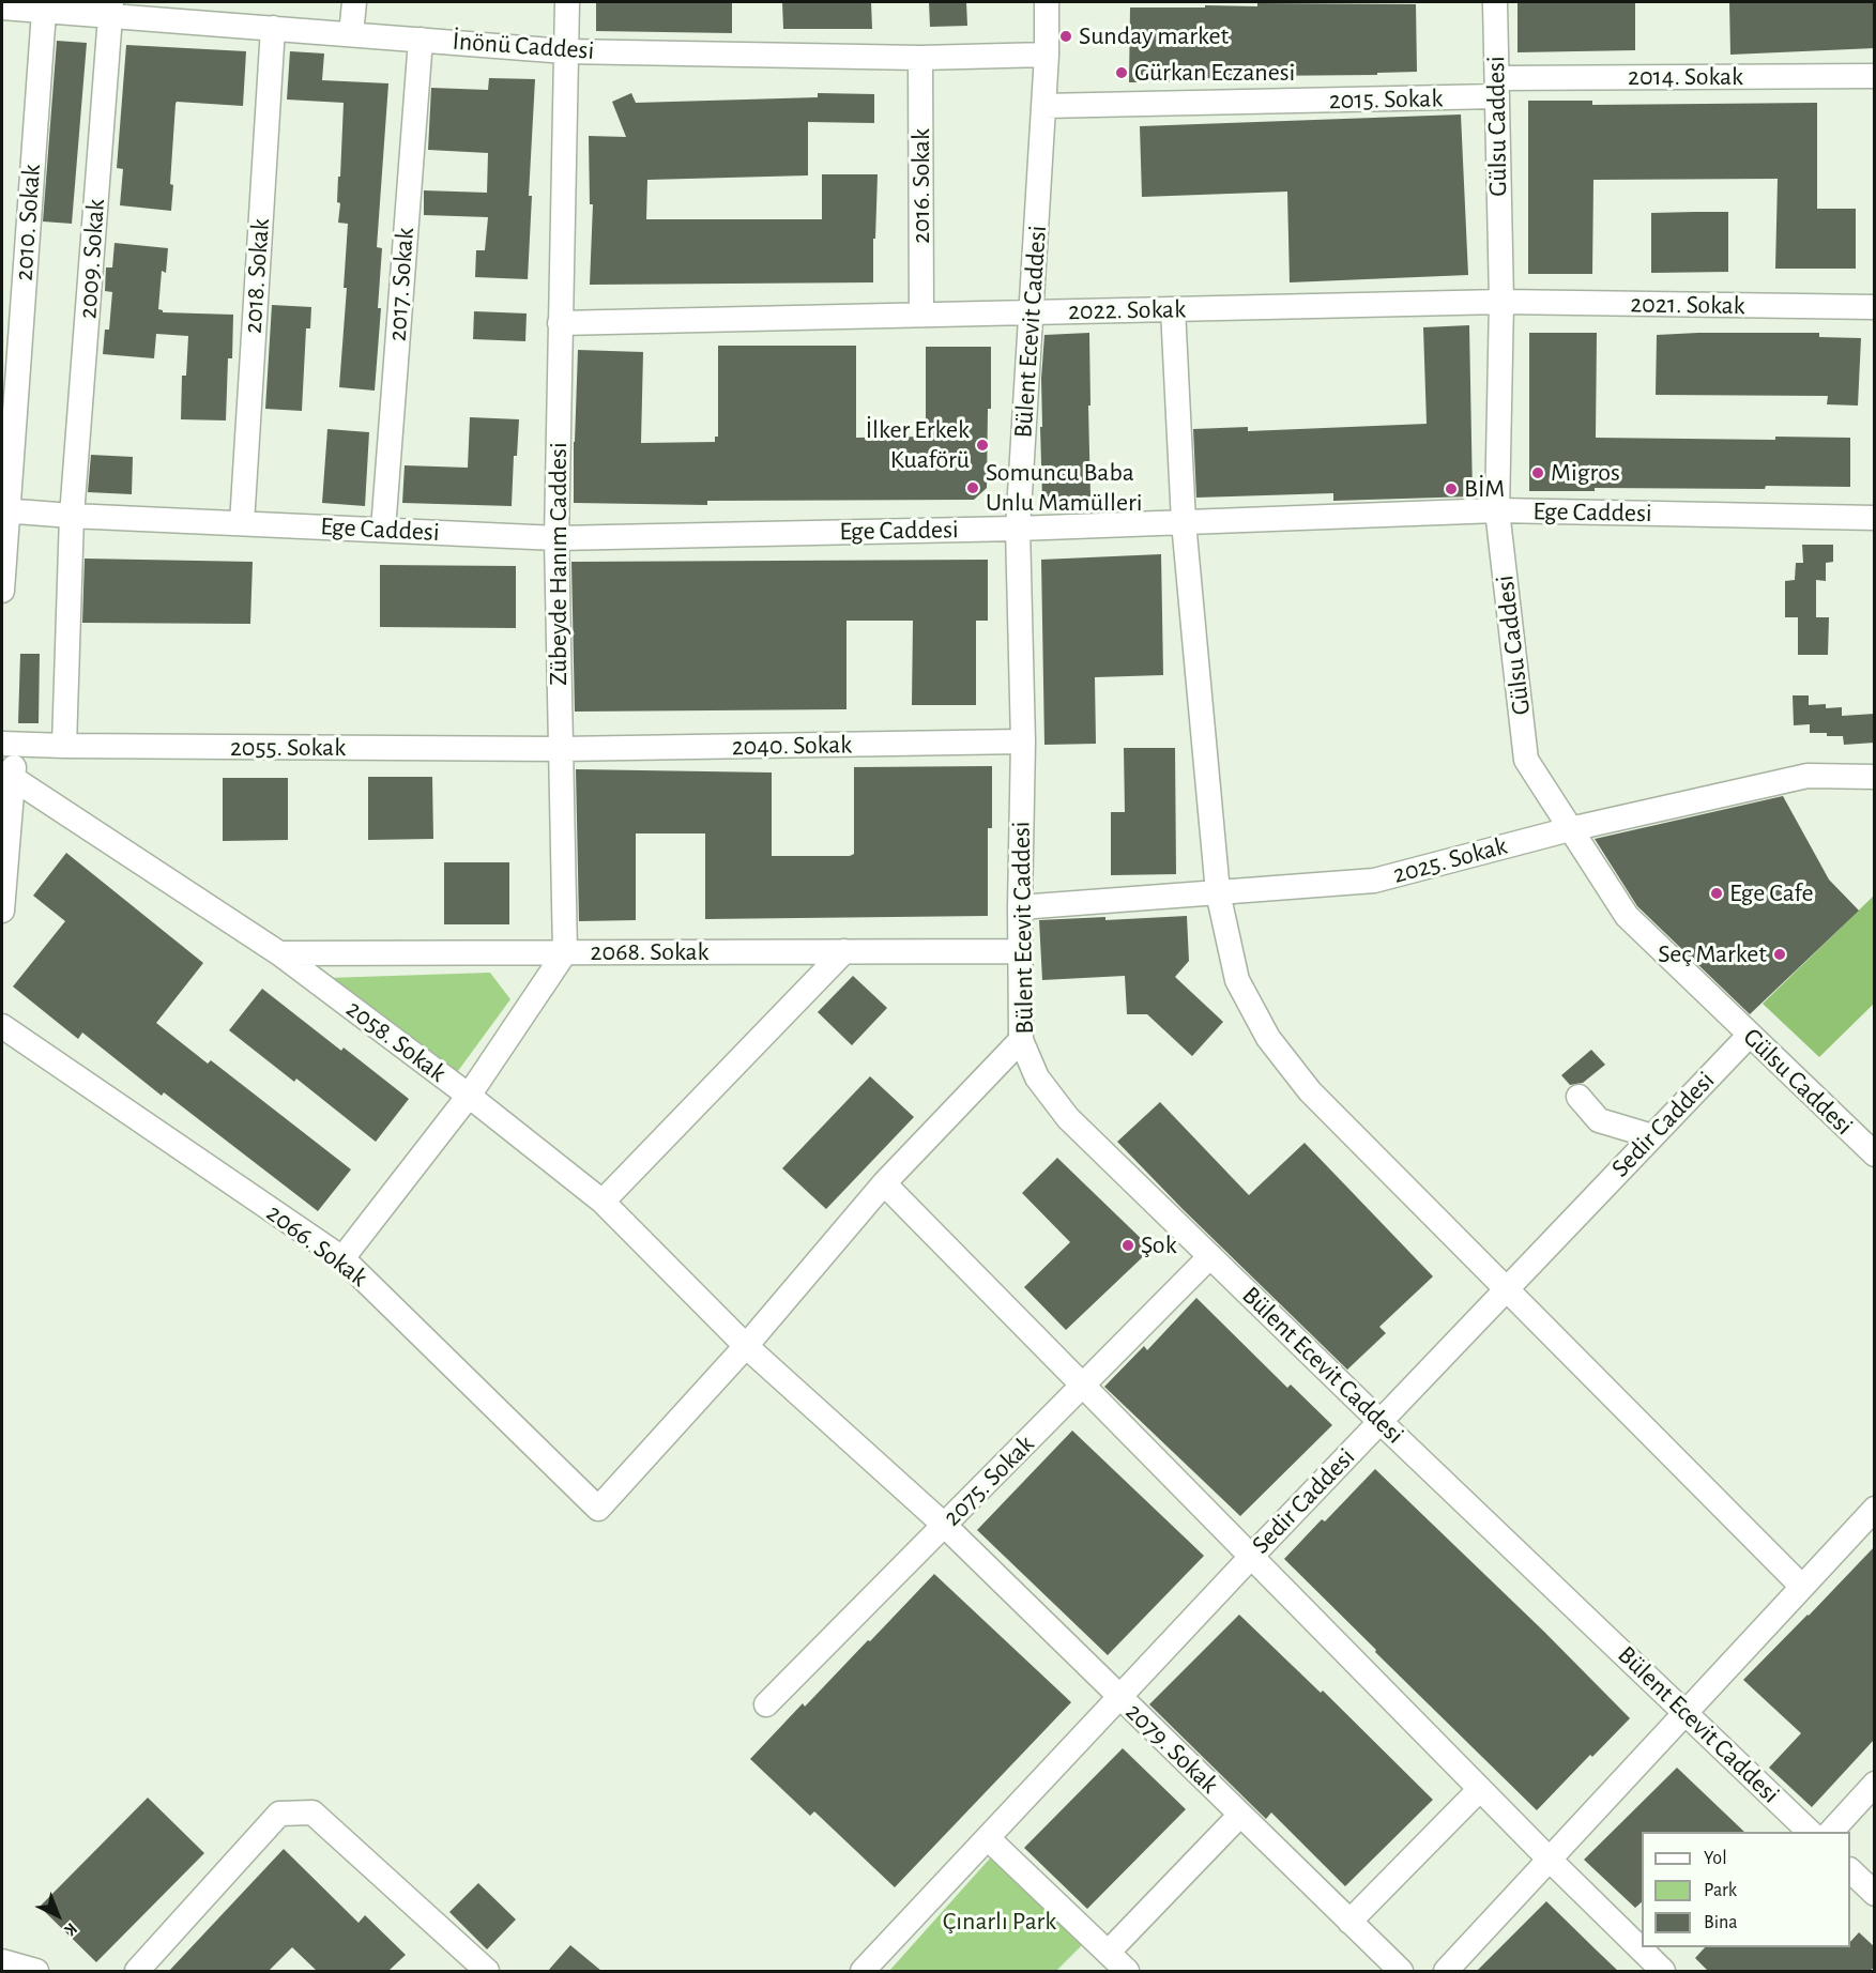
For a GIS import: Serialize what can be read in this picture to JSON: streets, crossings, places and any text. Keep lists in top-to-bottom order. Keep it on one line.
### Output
{"streets":{"street":["İnönü Caddesi","2014. Sokak","2015. Sokak","Gülsu Caddesi","2016. Sokak","2010. Sokak","2009. Sokak","2018. Sokak","2017. Sokak","2021. Sokak","2022. Sokak","Bülent Ecevit Caddesi","Ege Caddesi","Zübeyde Hanım Caddesi","2040. Sokak","2055. Sokak","2025. Sokak","2068. Sokak","2058. Sokak","Sedir Caddesi","2066. Sokak","2075. Sokak","2079. Sokak"]},"crossings":[["İnönü Caddesi","2016. Sokak"],["İnönü Caddesi","2010. Sokak"],["İnönü Caddesi","2009. Sokak"],["İnönü Caddesi","2018. Sokak"],["İnönü Caddesi","2017. Sokak"],["İnönü Caddesi","Bülent Ecevit Caddesi"],["İnönü Caddesi","Zübeyde Hanım Caddesi"],["2014. Sokak","2015. Sokak"],["2014. Sokak","Gülsu Caddesi"],["2015. Sokak","Gülsu Caddesi"],["2015. Sokak","Bülent Ecevit Caddesi"],["Gülsu Caddesi","2021. Sokak"],["Gülsu Caddesi","2022. Sokak"],["Gülsu Caddesi","Ege Caddesi"],["Gülsu Caddesi","2025. Sokak"],["Gülsu Caddesi","Sedir Caddesi"],["2016. Sokak","2022. Sokak"],["2010. Sokak","Ege Caddesi"],["2009. Sokak","Ege Caddesi"],["2009. Sokak","2055. Sokak"],["2018. Sokak","Ege Caddesi"],["2017. Sokak","Ege Caddesi"],["2021. Sokak","2022. Sokak"],["2022. Sokak","Bülent Ecevit Caddesi"],["2022. Sokak","Zübeyde Hanım Caddesi"],["Bülent Ecevit Caddesi","Ege Caddesi"],["Bülent Ecevit Caddesi","2040. Sokak"],["Bülent Ecevit Caddesi","2025. Sokak"],["Bülent Ecevit Caddesi","2068. Sokak"],["Bülent Ecevit Caddesi","Sedir Caddesi"],["Bülent Ecevit Caddesi","2075. Sokak"],["Ege Caddesi","Zübeyde Hanım Caddesi"],["Zübeyde Hanım Caddesi","2040. Sokak"],["Zübeyde Hanım Caddesi","2055. Sokak"],["Zübeyde Hanım Caddesi","2068. Sokak"],["2040. Sokak","2055. Sokak"],["2068. Sokak","2058. Sokak"],["2058. Sokak","2066. Sokak"],["2058. Sokak","2079. Sokak"],["Sedir Caddesi","2079. Sokak"],["2066. Sokak","2079. Sokak"],["2075. Sokak","2079. Sokak"]],"parks":["Çınarlı Park"],"places":["Sunday market","Gürkan Eczanesi","İlker Erkek Kuaförü","Migros","Somuncu Baba Unlu Mamülleri","BİM","Ege Cafe","Seç Market","Şok"],"legend":["Yol","Park","Bina"],"north":"bottom right"}
